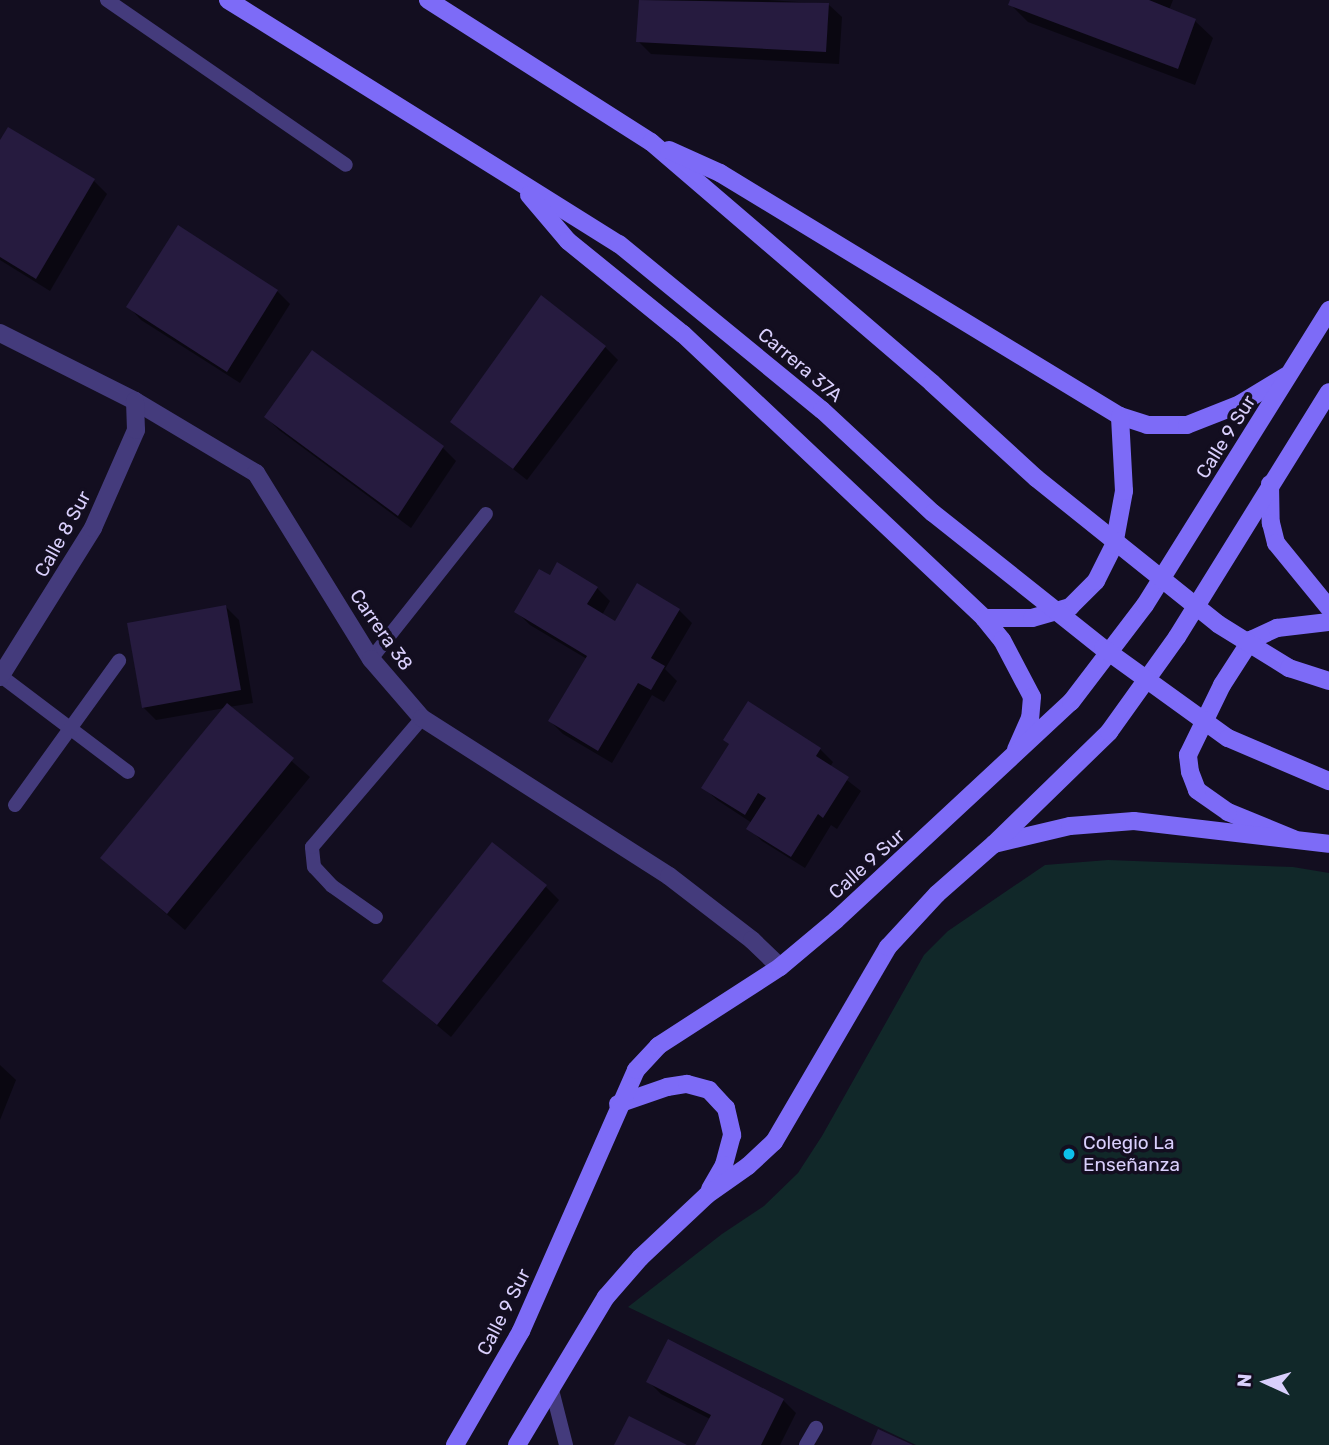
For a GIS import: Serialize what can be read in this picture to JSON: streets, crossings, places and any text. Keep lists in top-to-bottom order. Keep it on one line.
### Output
{"streets":{"main road":["Carrera 37A","Calle 9 Sur"],"street":["Calle 8 Sur","Carrera 38"]},"crossings":[["Calle 9 Sur","Carrera 38"],["Calle 8 Sur","Carrera 38"]],"places":["Colegio La Enseñanza"],"north":"left"}
